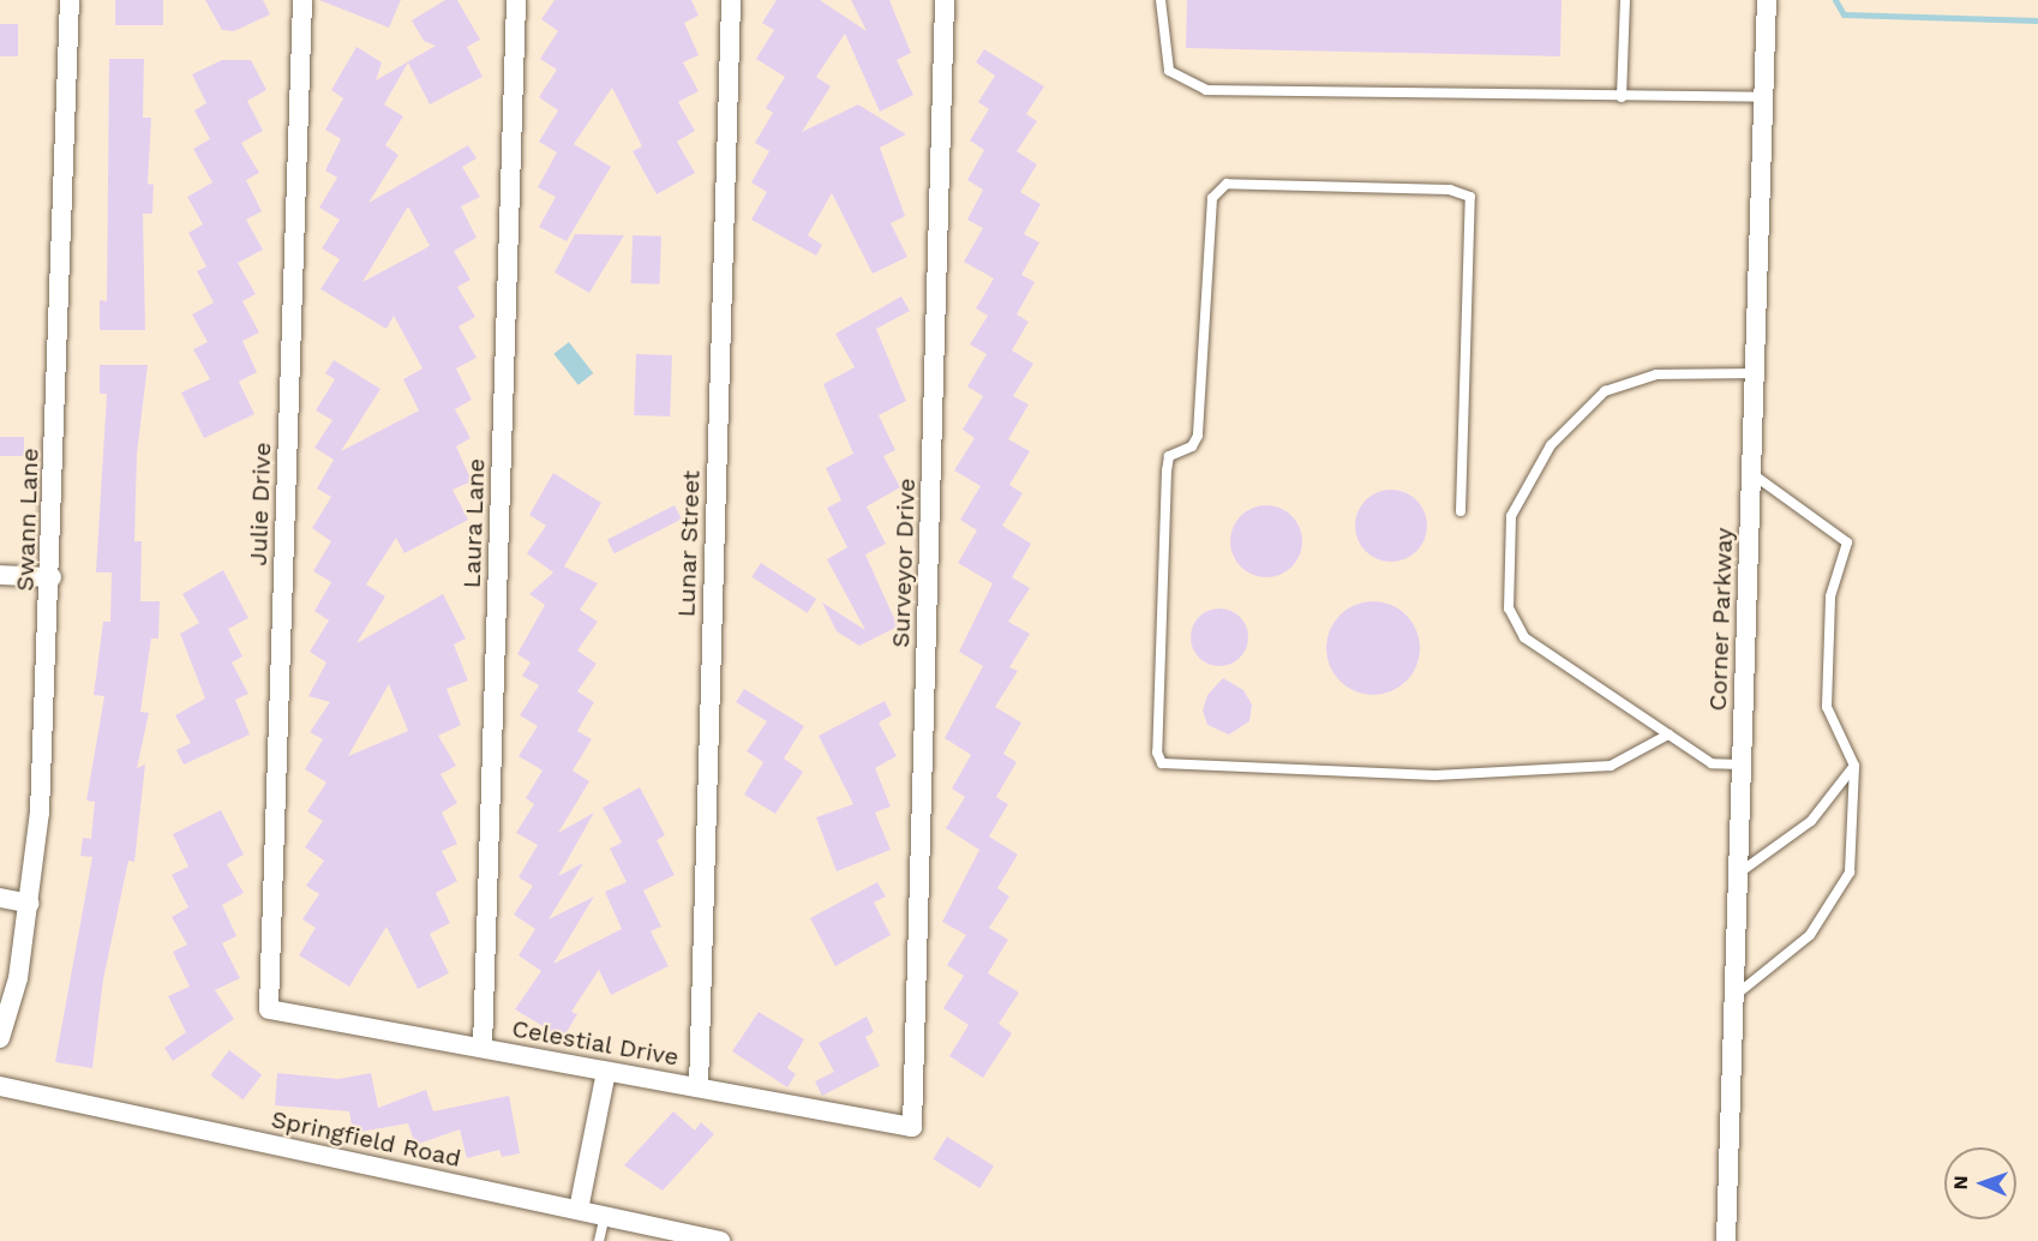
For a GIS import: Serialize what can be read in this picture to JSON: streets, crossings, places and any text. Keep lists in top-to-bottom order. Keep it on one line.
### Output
{"streets":{"street":["Julie Drive","Swann Lane","Laura Lane","Lunar Street","Surveyor Drive","Corner Parkway","Celestial Drive","Springfield Road"]},"crossings":[["Julie Drive","Celestial Drive"],["Laura Lane","Celestial Drive"],["Lunar Street","Celestial Drive"],["Surveyor Drive","Celestial Drive"]],"north":"left"}
